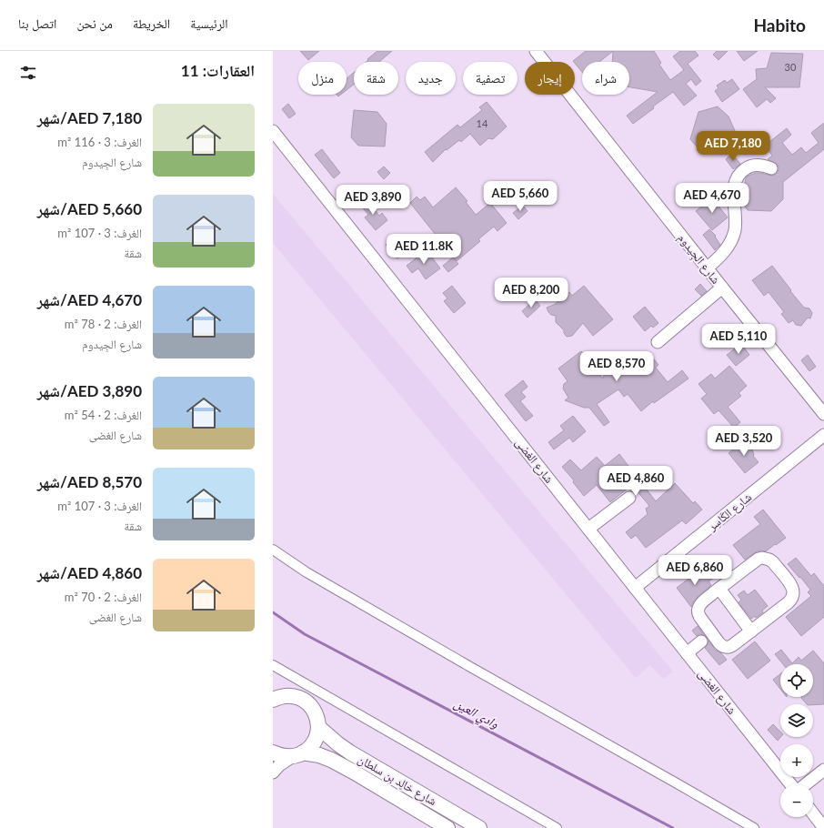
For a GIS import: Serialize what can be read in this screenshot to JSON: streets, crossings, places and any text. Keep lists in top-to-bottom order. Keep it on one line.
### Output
{"streets":{"street":["شارع الجِيدوم","شارع الغضى","شارع الكَاسِر","شارع خالِد بن سلطان"]},"crossings":[["شارع الغضى","شارع الكَاسِر"]],"water":["وادي العين"],"house_numbers":["30","14"],"page":{"header":"Habito","nav":["الرئيسية","الخريطة","من نحن","اتصل بنا"],"heading":"العقارات: 11","chip":["شراء","إيجار","تصفية","جديد","شقة","منزل"],"list":[{"name":"AED 7,180/شهر","note":"الغرف: 3 · 116 m² · شارع الجِيدوم"},{"name":"AED 5,660/شهر","note":"الغرف: 3 · 107 m² · شقة"},{"name":"AED 4,670/شهر","note":"الغرف: 2 · 78 m² · شارع الجِيدوم"},{"name":"AED 3,890/شهر","note":"الغرف: 2 · 54 m² · شارع الغضى"},{"name":"AED 8,570/شهر","note":"الغرف: 3 · 107 m² · شقة"},{"name":"AED 4,860/شهر","note":"الغرف: 2 · 70 m² · شارع الغضى"}],"price":["AED 7,180","AED 5,660","AED 4,670","AED 3,890","AED 11.8K","AED 8,200","AED 5,110","AED 8,570","AED 3,520","AED 4,860","AED 6,860"],"map_buttons":["+","−"]}}
